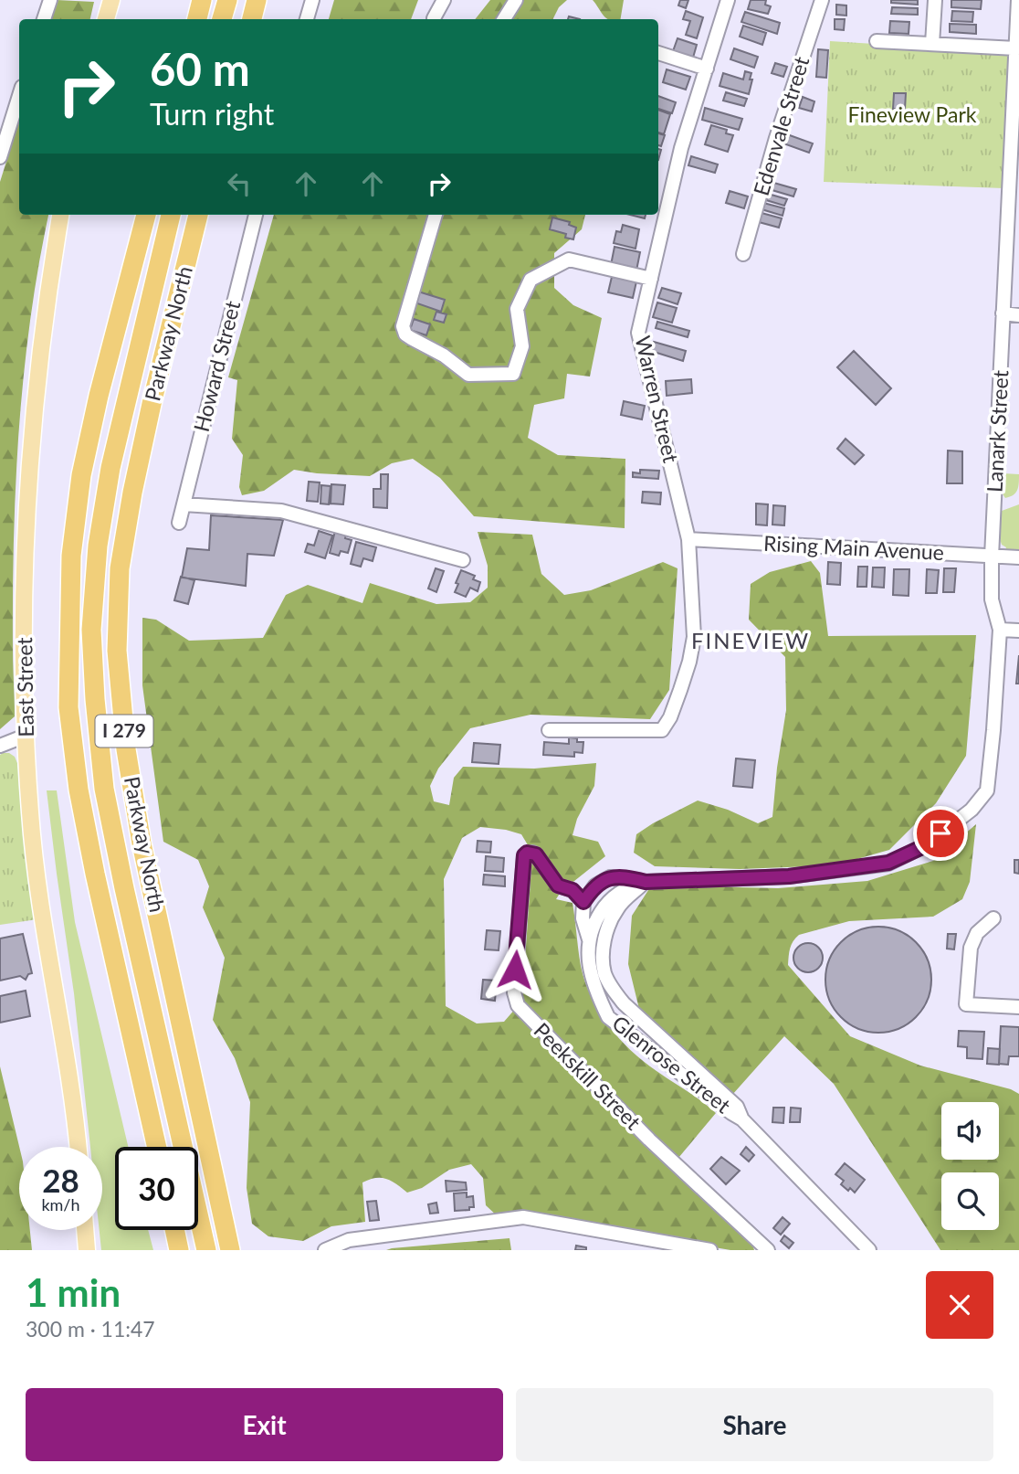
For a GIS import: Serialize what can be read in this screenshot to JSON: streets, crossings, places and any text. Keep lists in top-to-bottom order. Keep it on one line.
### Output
{"streets":{"highway":["Parkway North","I 279"],"main road":["East Street"],"street":["Edenvale Street","Howard Street","Warren Street","Lanark Street","Rising Main Avenue","Glenrose Street","Peekskill Street"]},"crossings":[["Warren Street","Rising Main Avenue"],["Lanark Street","Rising Main Avenue"],["Lanark Street","Glenrose Street"]],"districts":["FINEVIEW"],"parks":["Fineview Park"],"page":{"turn":["60 m","Turn right"],"speed":"28 km/h","limit":"30","heading":["1 min","300 m · 11:47"],"buttons":["Exit","Share"]}}
